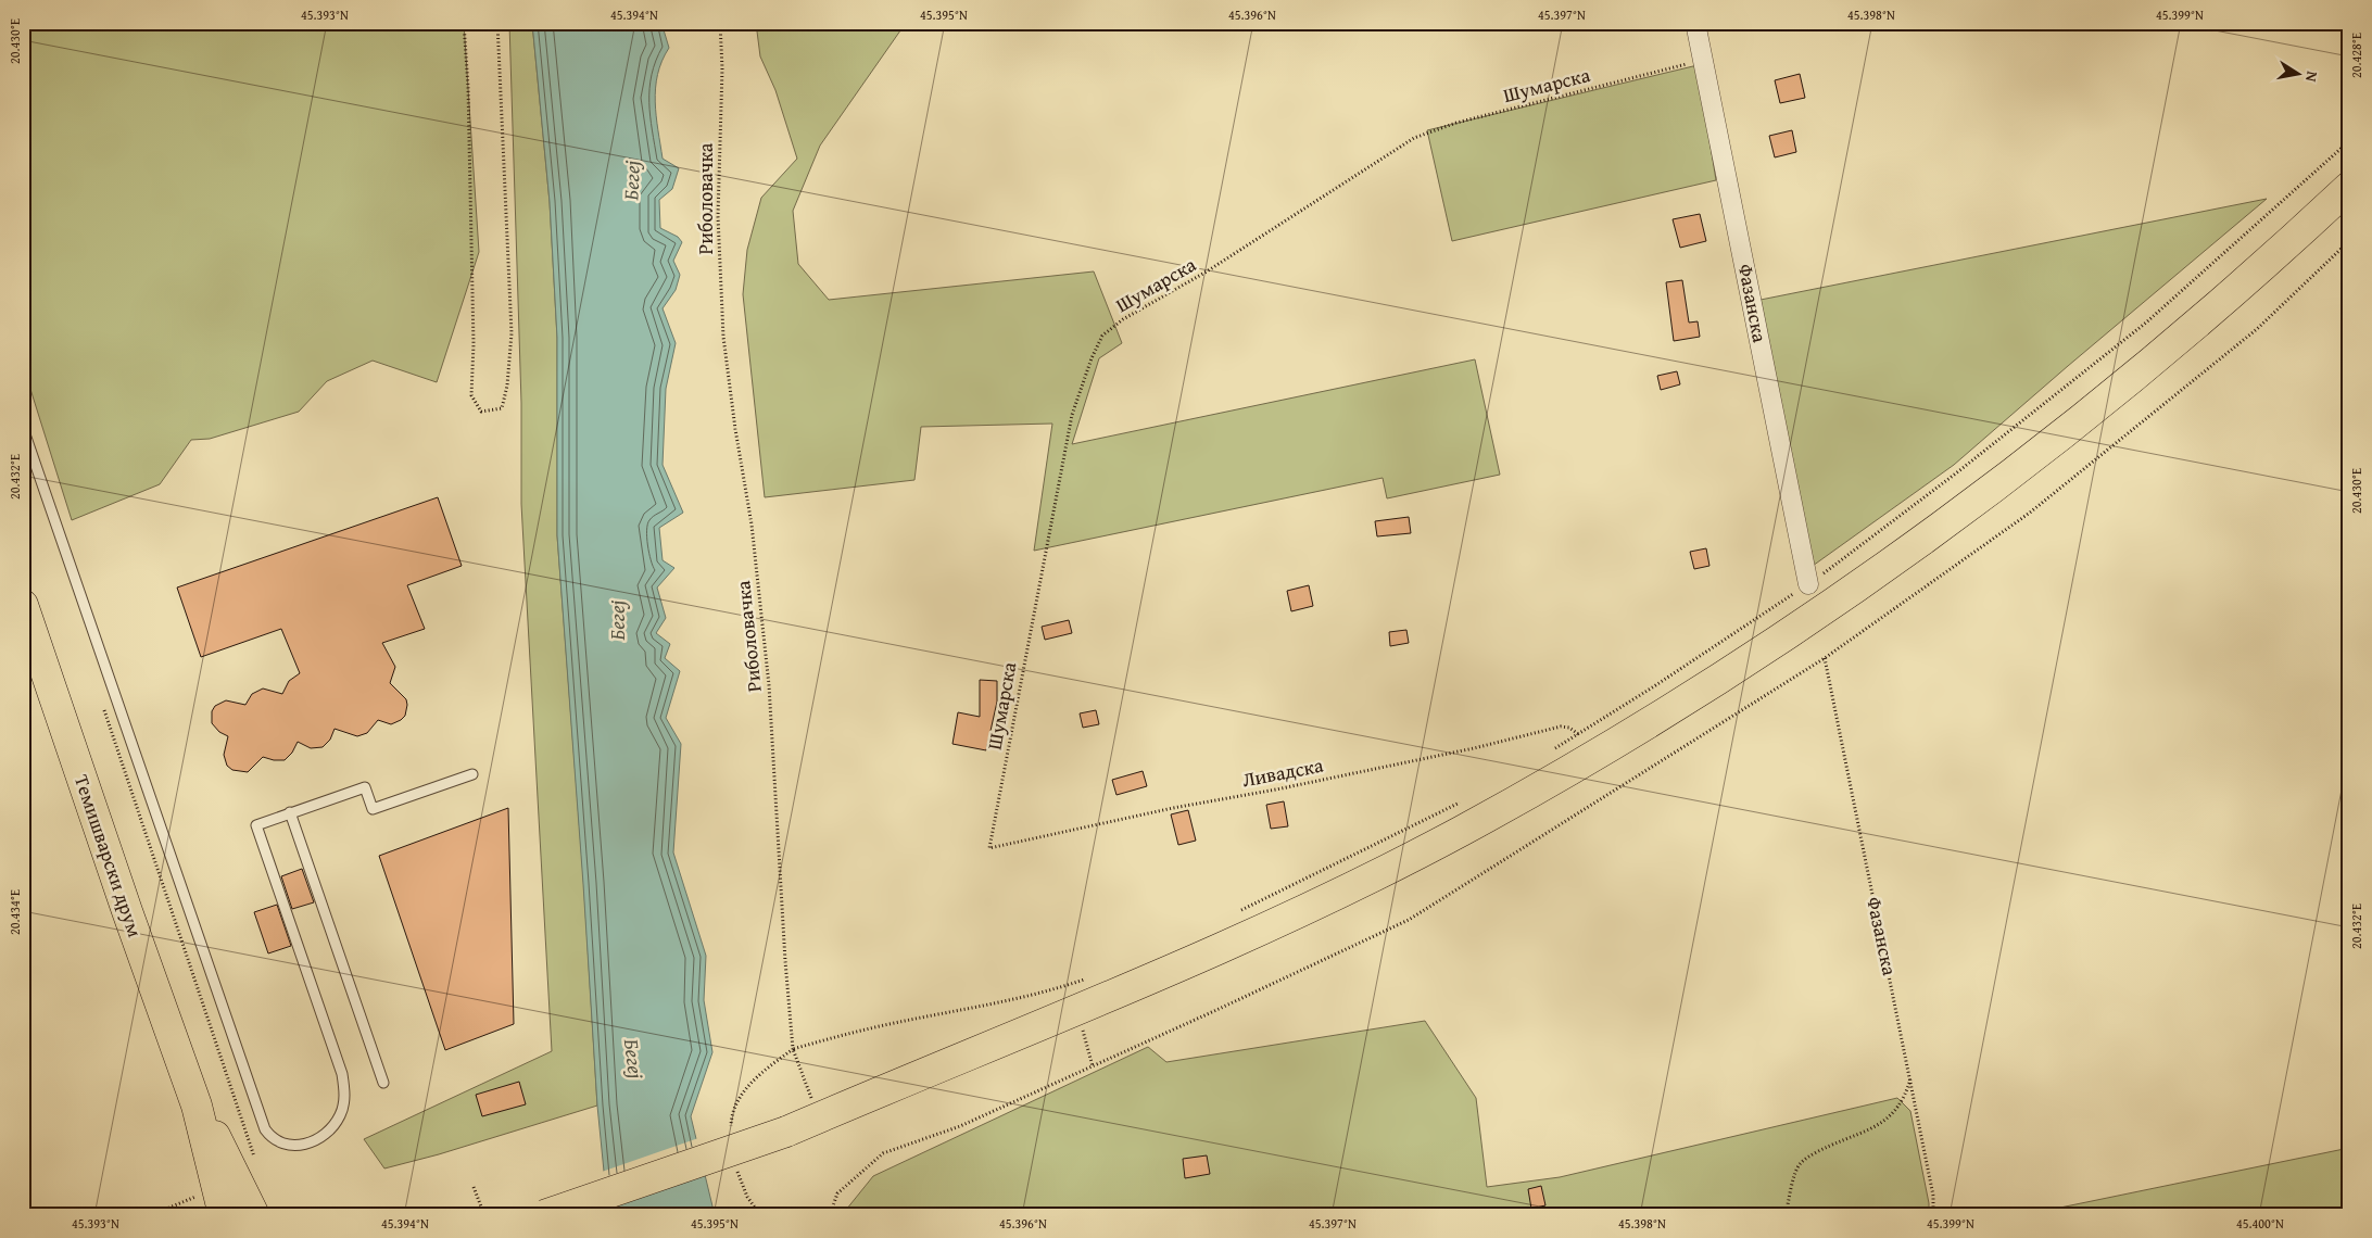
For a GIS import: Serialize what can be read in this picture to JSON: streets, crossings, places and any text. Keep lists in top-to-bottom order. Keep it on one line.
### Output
{"streets":{"main road":["Темишварски друм"],"street":["Фазанска"],"path":["Шумарска","Риболовачка","Ливадска"]},"crossings":[["Шумарска","Фазанска"],["Шумарска","Ливадска"]],"water":["Бегеј"],"north":"right","coordinates":["45.393°N","45.394°N","45.395°N","45.396°N","45.397°N","45.398°N","45.399°N","20.430°E","20.428°E","20.432°E","20.434°E","45.400°N"]}
